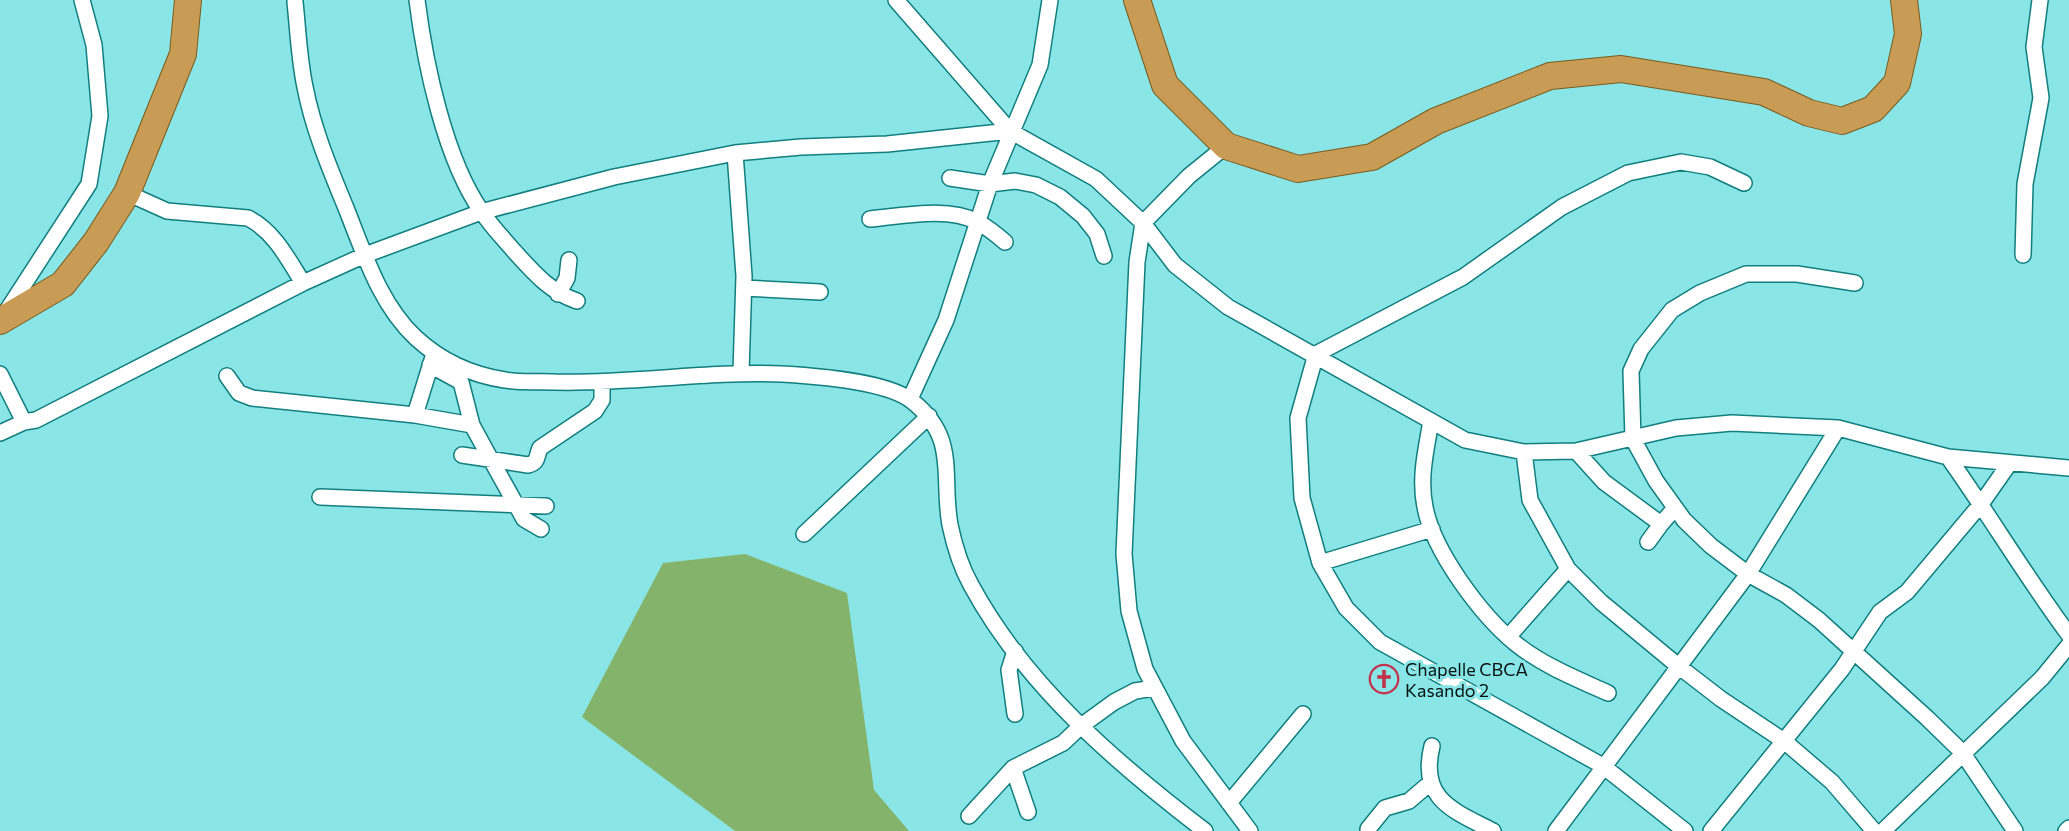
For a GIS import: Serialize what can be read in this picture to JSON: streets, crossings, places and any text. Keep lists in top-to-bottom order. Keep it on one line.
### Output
{"places":{"church":["Chapelle CBCA Kasando 2"]}}
